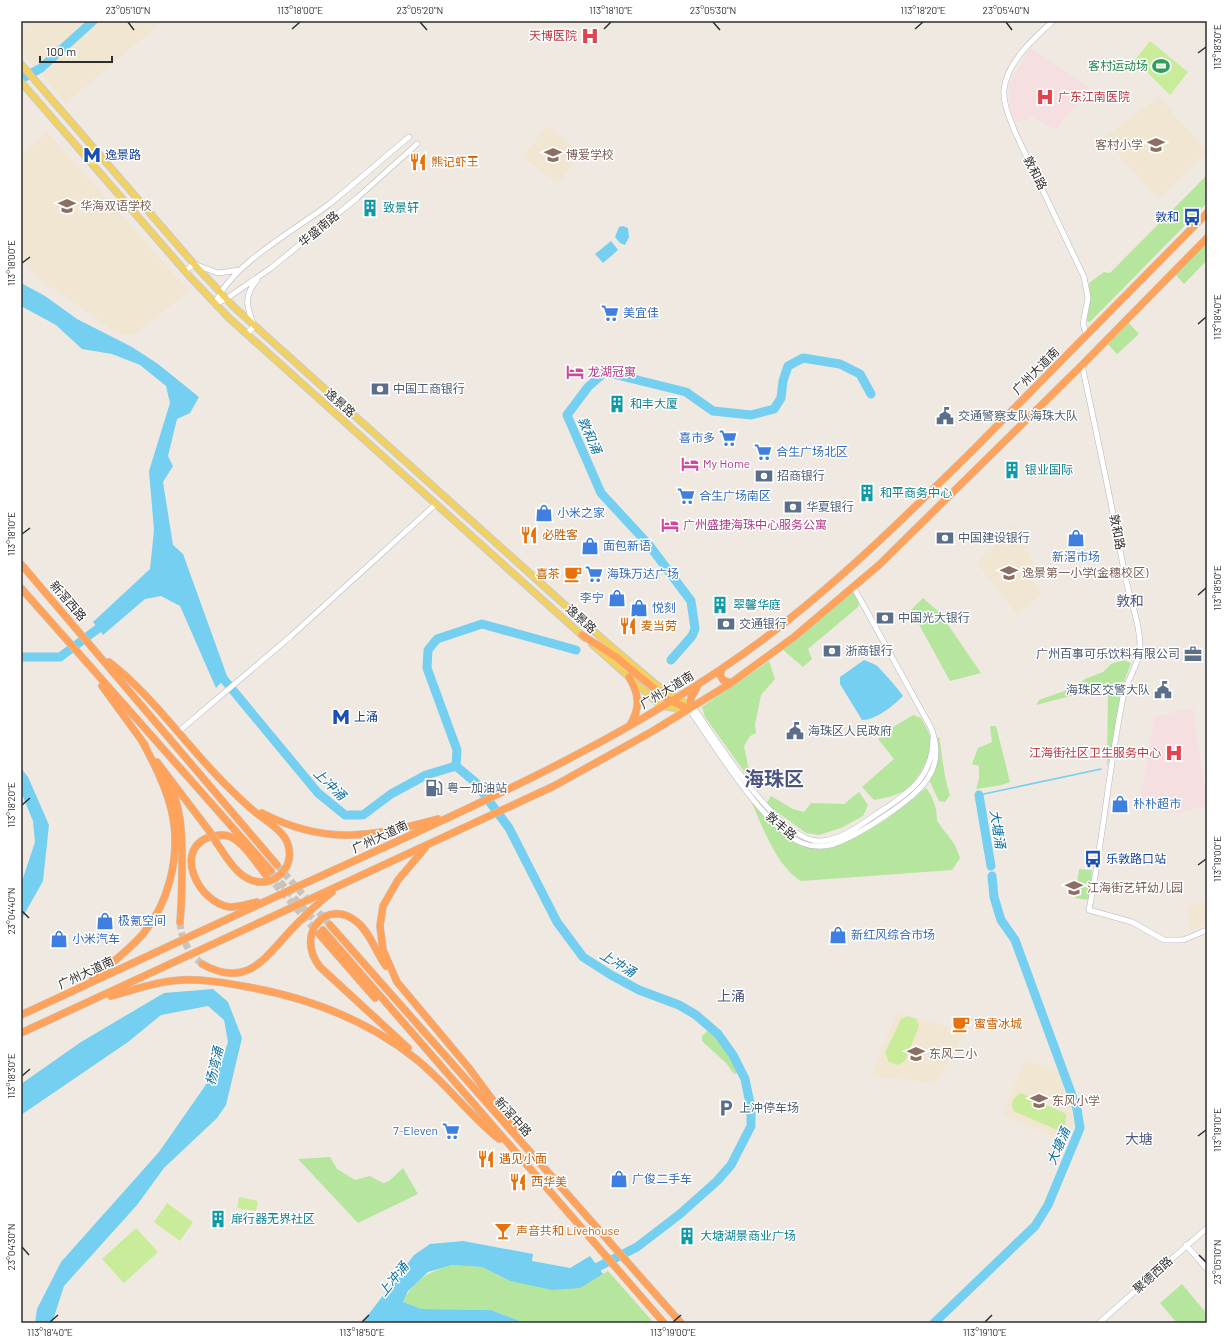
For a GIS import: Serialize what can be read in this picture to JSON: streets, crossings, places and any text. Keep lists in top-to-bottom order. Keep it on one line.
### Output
{"streets":{"highway":["广州大道南","新滘西路","新滘中路"],"main road":["逸景路"],"street":["敦和路","华盛南路","敦丰路","聚德西路"]},"crossings":[["敦和路","广州大道南"],["华盛南路","逸景路"],["广州大道南","逸景路"]],"districts":["敦和","海珠区","上涌","大塘"],"water":["敦和涌","上冲涌","大塘涌","杨湾涌"],"places":{"hospital":["天博医院","广东江南医院","江海街社区卫生服务中心"],"sports":["客村运动场"],"school or university":["客村小学","博爱学校","华海双语学校","逸景第一小学(金穗校区)","江海街艺轩幼儿园","东风二小","东风小学"],"metro station":["逸景路","上涌"],"restaurant":["熊记虾王","必胜客","麦当劳","遇见小面","西华美"],"building":["致景轩","和丰大厦","银业国际","和平商务中心","翠馨华庭","扉行器无界社区","大塘湖景商业广场"],"bus stop":["敦和","乐敦路口站"],"supermarket":["美宜佳","喜市多","合生广场北区","合生广场南区","海珠万达广场","7-Eleven"],"hotel":["龙湖冠寓","My Home","广州盛捷海珠中心服务公寓"],"bank":["中国工商银行","招商银行","华夏银行","中国建设银行","中国光大银行","交通银行","浙商银行"],"public building":["交通警察支队海珠大队","海珠区交警大队","海珠区人民政府"],"shop":["小米之家","新滘市场","面包新语","李宁","悦刻","朴朴超市","极氪空间","新红风综合市场","小米汽车","广俊二手车"],"cafe":["喜茶","蜜雪冰城"],"office":["广州百事可乐饮料有限公司"],"fuel station":["粤一加油站"],"parking":["上冲停车场"],"bar":["声音共和 Livehouse"]},"scale_bar":"100 m","coordinates":["23°05'10\"N","113°18'00\"E","23°05'20\"N","113°18'10\"E","23°05'30\"N","113°18'20\"E","23°05'40\"N","113°18'30\"E","113°18'40\"E","113°18'50\"E","113°19'00\"E","23°04'40\"N","113°19'10\"E","23°04'30\"N"]}
